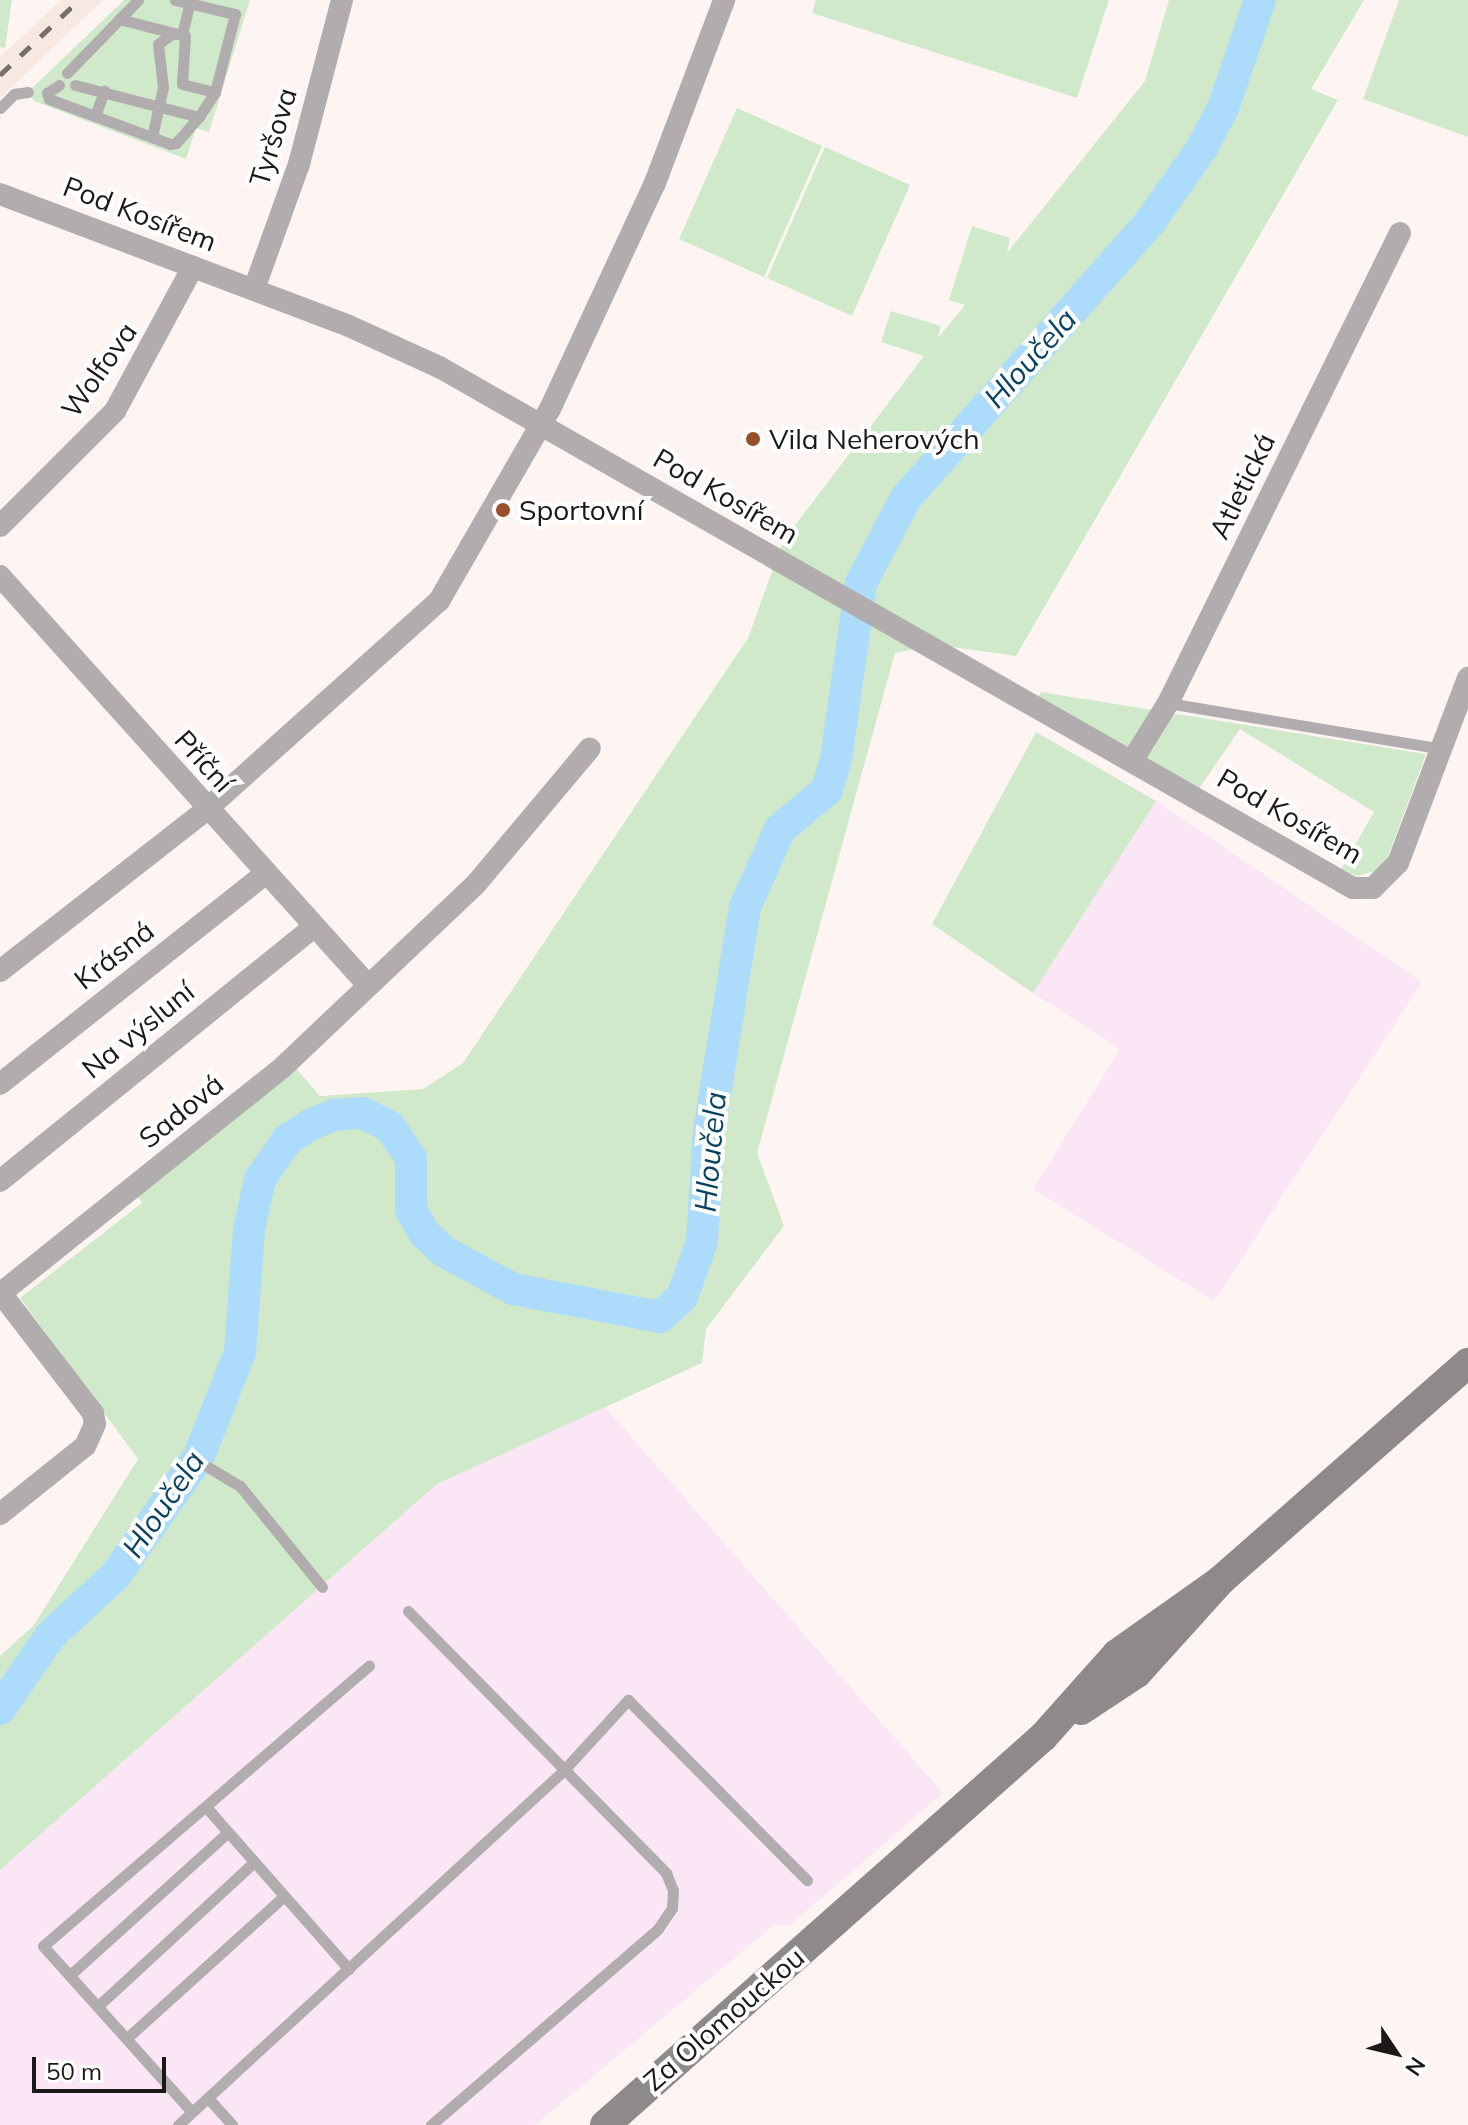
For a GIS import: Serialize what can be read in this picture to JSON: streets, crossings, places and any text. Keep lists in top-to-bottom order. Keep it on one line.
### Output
{"streets":{"main road":["Za Olomouckou"],"street":["Tyršova","Pod Kosířem","Wolfova","Atletická","Příční","Krásná","Na výsluní","Sadová"]},"crossings":[["Tyršova","Pod Kosířem"],["Pod Kosířem","Wolfova"],["Pod Kosířem","Atletická"],["Příční","Krásná"],["Příční","Na výsluní"],["Příční","Sadová"]],"water":["Hloučela"],"places":["Vila Neherových","Sportovní"],"scale_bar":"50 m","north":"bottom right"}
